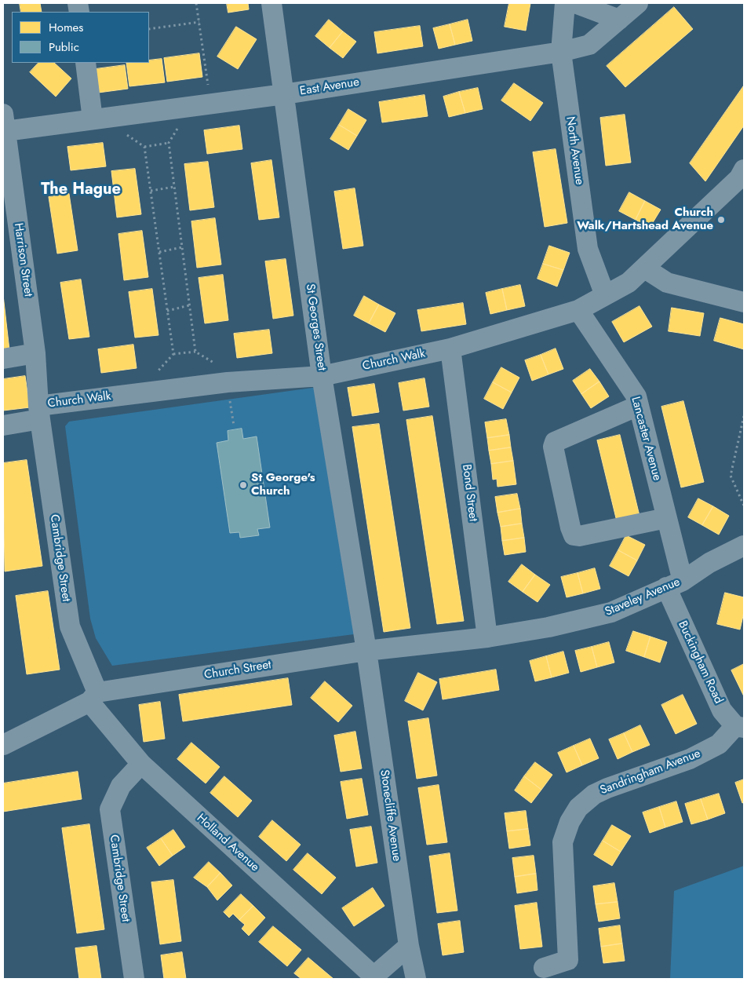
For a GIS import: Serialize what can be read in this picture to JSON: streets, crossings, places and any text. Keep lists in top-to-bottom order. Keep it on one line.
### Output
{"streets":{"street":["East Avenue","North Avenue","Harrison Street","St Georges Street","Church Walk","Lancaster Avenue","Bond Street","Cambridge Street","Staveley Avenue","Buckingham Road","Church Street","Sandringham Avenue","Stonecliffe Avenue","Holland Avenue"]},"crossings":[["East Avenue","North Avenue"],["East Avenue","Harrison Street"],["East Avenue","St Georges Street"],["North Avenue","Church Walk"],["Harrison Street","Church Walk"],["Harrison Street","Cambridge Street"],["St Georges Street","Church Walk"],["St Georges Street","Church Street"],["St Georges Street","Stonecliffe Avenue"],["Church Walk","Lancaster Avenue"],["Church Walk","Bond Street"],["Church Walk","Cambridge Street"],["Lancaster Avenue","Staveley Avenue"],["Lancaster Avenue","Buckingham Road"],["Bond Street","Staveley Avenue"],["Bond Street","Church Street"],["Cambridge Street","Church Street"],["Cambridge Street","Holland Avenue"],["Staveley Avenue","Buckingham Road"],["Staveley Avenue","Church Street"],["Buckingham Road","Sandringham Avenue"],["Church Street","Stonecliffe Avenue"],["Church Street","Holland Avenue"],["Stonecliffe Avenue","Holland Avenue"]],"districts":["The Hague"],"places":["Church Walk/Hartshead Avenue","St George's Church"],"legend":["Homes","Public"]}
